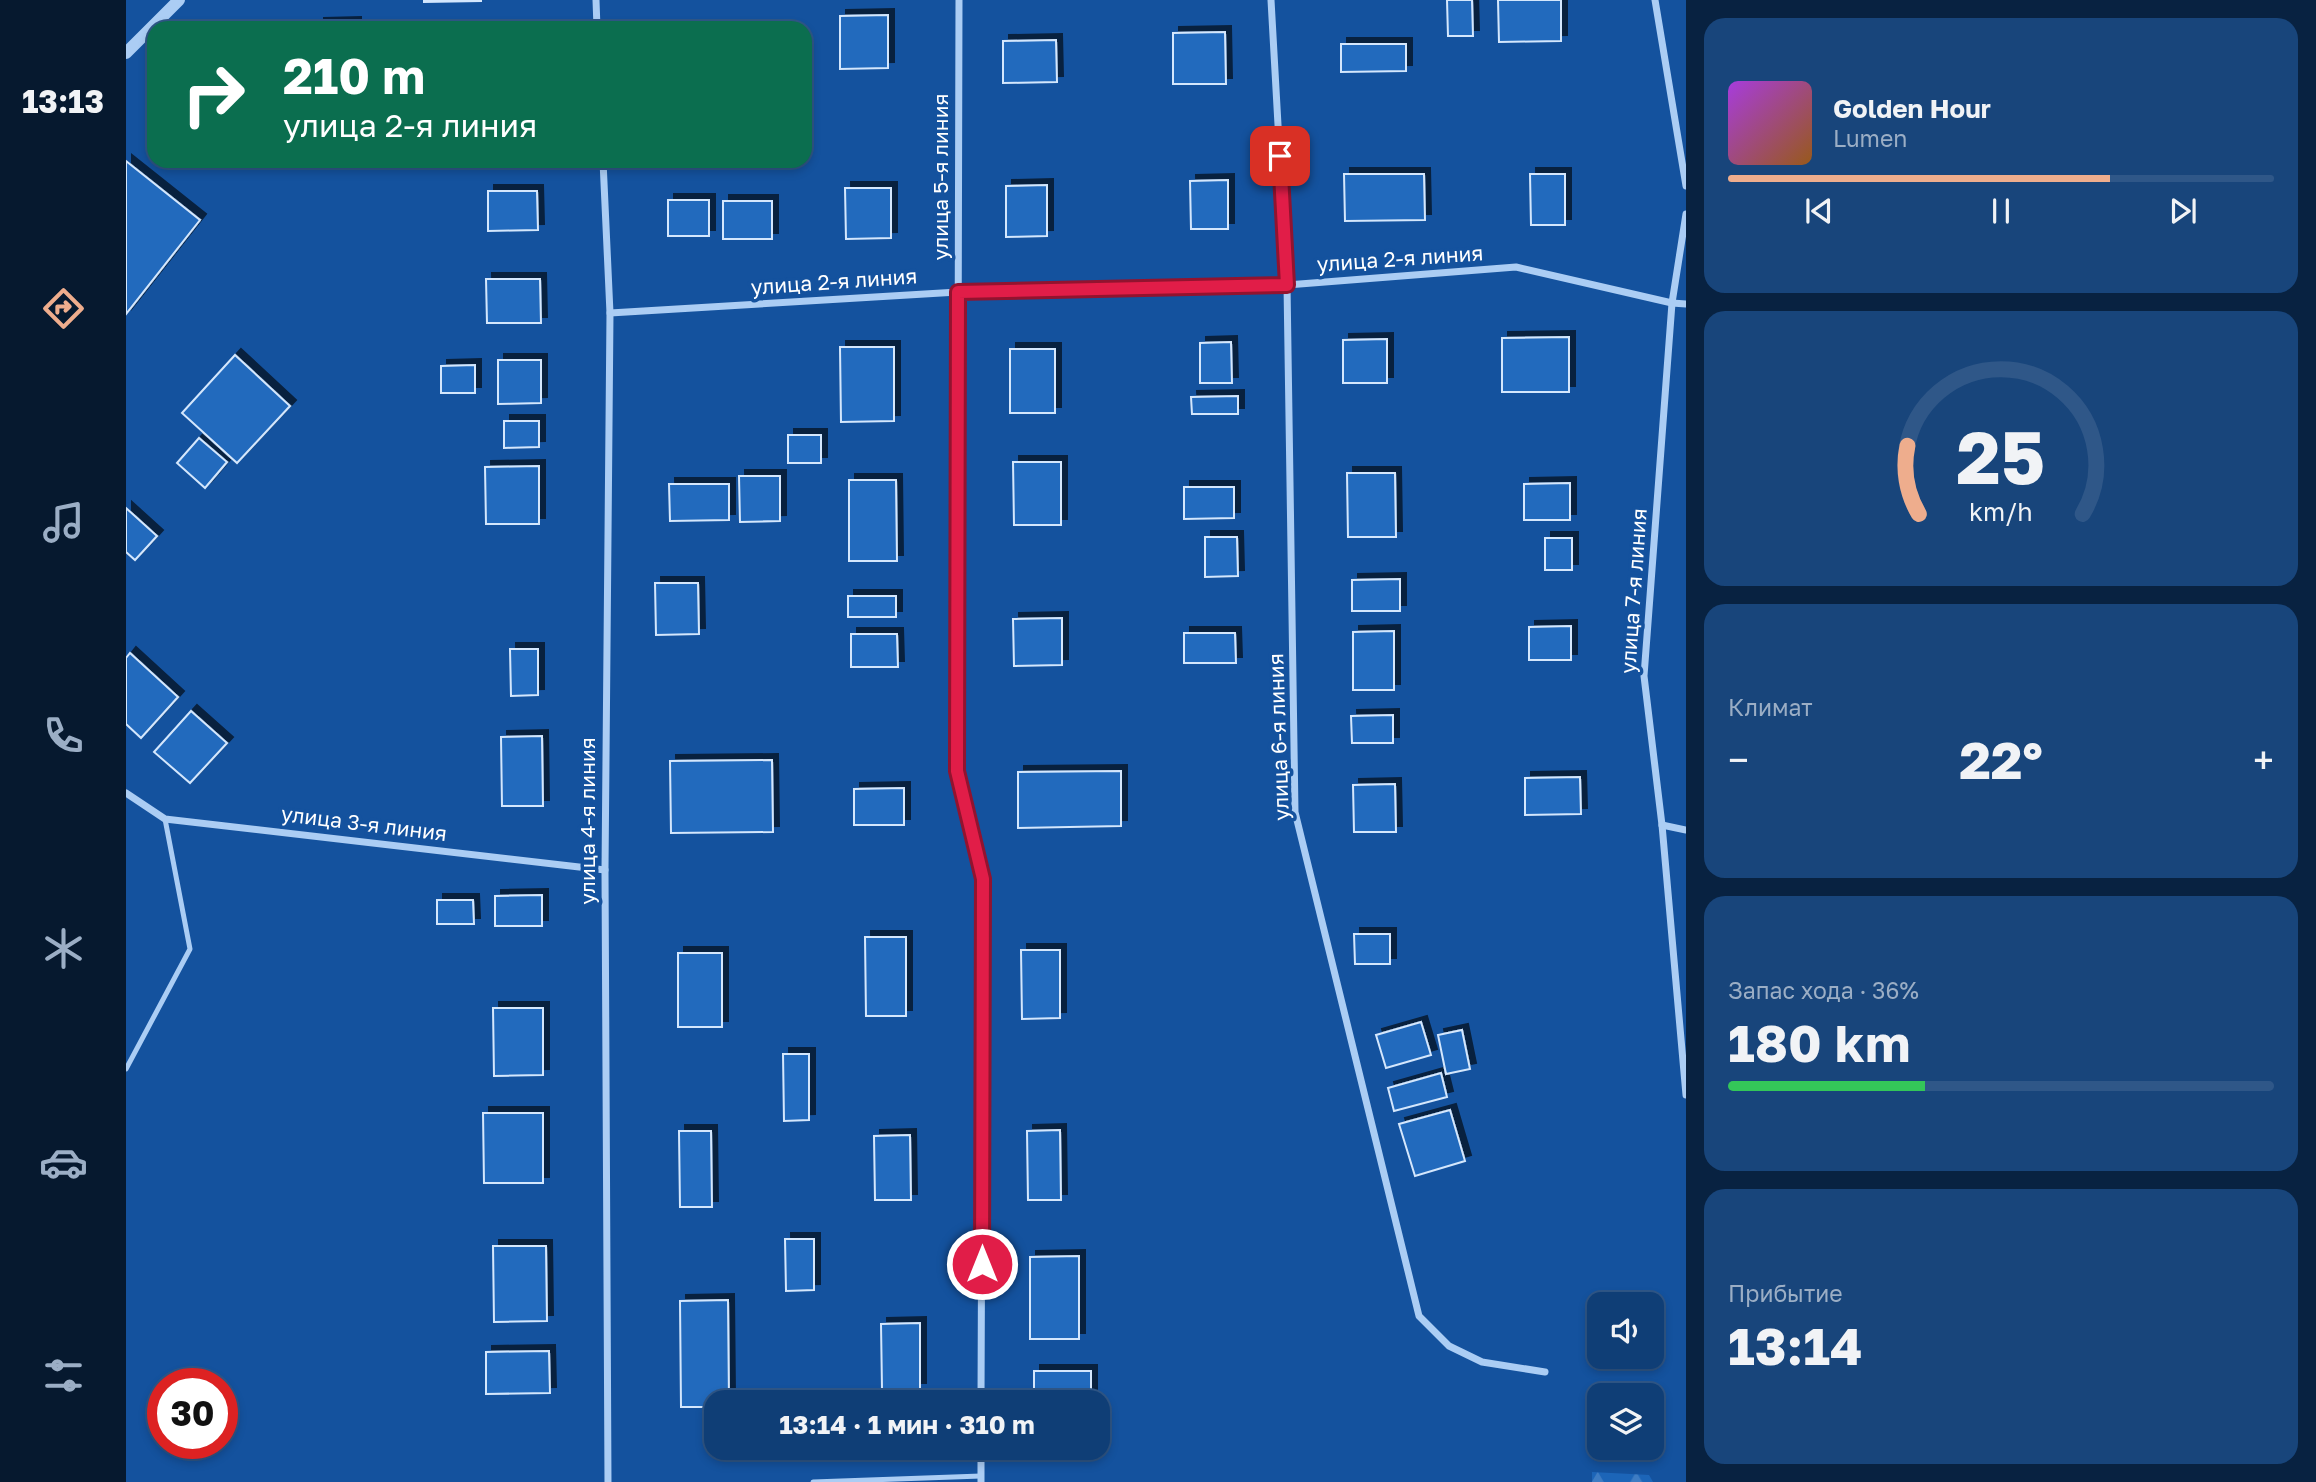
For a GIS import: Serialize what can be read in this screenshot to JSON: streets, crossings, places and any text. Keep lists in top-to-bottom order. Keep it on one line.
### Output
{"streets":{"street":["улица 5-я линия","улица 2-я линия","улица 7-я линия","улица 6-я линия","улица 4-я линия","улица 3-я линия"]},"crossings":[["улица 5-я линия","улица 2-я линия"],["улица 2-я линия","улица 7-я линия"],["улица 2-я линия","улица 6-я линия"],["улица 2-я линия","улица 4-я линия"],["улица 4-я линия","улица 3-я линия"]],"page":{"tabs":"13:13","turn":["210 m","улица 2-я линия"],"song":["Golden Hour","Lumen"],"tile":["Климат",["Запас хода · 36%","180 km"],["Прибытие","13:14"]],"heat":["−","22°","+"],"limit":"30","trip":"13:14 · 1 мин · 310 m","gauge":["25","km/h"]}}
